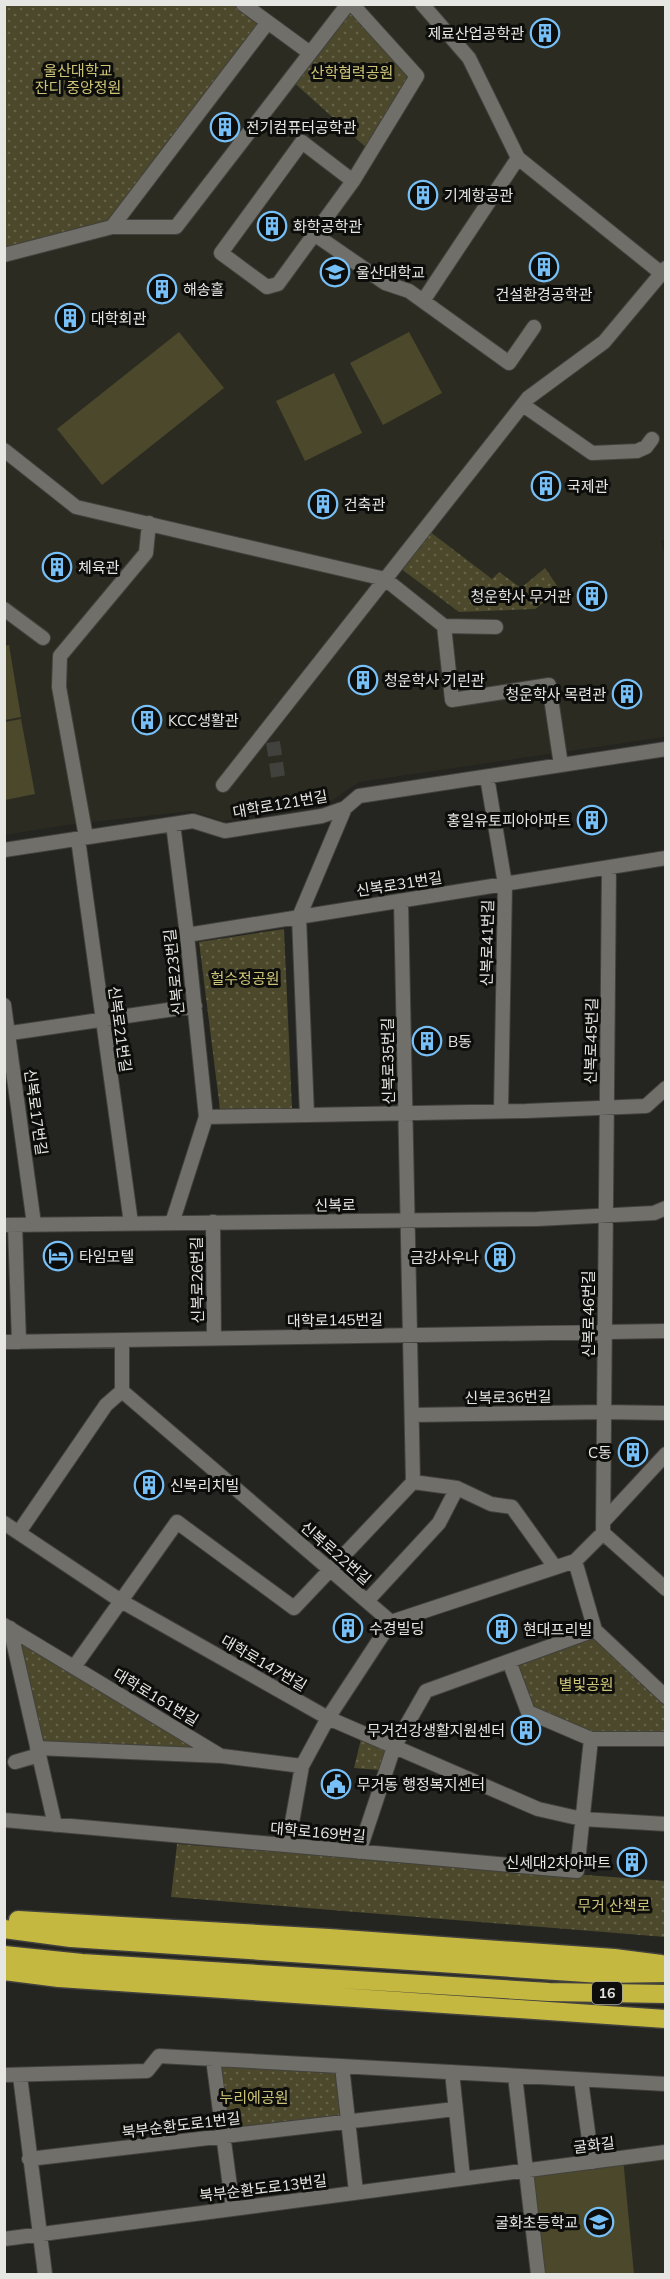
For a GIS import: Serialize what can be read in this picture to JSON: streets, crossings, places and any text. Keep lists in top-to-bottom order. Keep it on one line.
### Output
{"streets":{"highway":["16"],"street":["대학로121번길","신복로31번길","신복로41번길","신복로23번길","신복로21번길","신복로45번길","신복로35번길","신복로17번길","신복로","신복로26번길","신복로46번길","대학로145번길","신복로36번길","신복로22번길","대학로147번길","대학로161번길","대학로169번길","북부순환도로1번길","굴화길","북부순환도로13번길"]},"crossings":[["대학로121번길","신복로41번길"],["대학로121번길","신복로23번길"],["대학로121번길","신복로21번길"],["신복로31번길","신복로41번길"],["신복로31번길","신복로23번길"],["신복로31번길","신복로45번길"],["신복로31번길","신복로35번길"],["신복로23번길","신복로"],["신복로21번길","신복로"],["신복로45번길","신복로"],["신복로45번길","신복로46번길"],["신복로35번길","신복로"],["신복로17번길","신복로"],["신복로","신복로26번길"],["신복로","신복로46번길"],["신복로26번길","대학로145번길"],["신복로46번길","대학로145번길"],["신복로46번길","신복로36번길"],["대학로147번길","대학로169번길"],["굴화길","북부순환도로13번길"]],"parks":["울산대학교 잔디 중앙정원","산학협력공원","헐수정공원","별빛공원","무거 산책로","누리에공원"],"places":{"building":["제료산업공학관","전기컴퓨터공학관","기계항공관","화학공학관","건설환경공학관","해송홀","대학회관","국제관","건축관","체육관","청운학사 무거관","청운학사 기린관","청운학사 목련관","KCC생활관","홍일유토피아아파트","B동","금강사우나","C동","신복리치빌","수경빌딩","현대프리빌","무거건강생활지원센터","신세대2차아파트"],"school or university":["울산대학교","굴화초등학교"],"hotel":["타임모텔"],"public building":["무거동 행정복지센터"]}}
